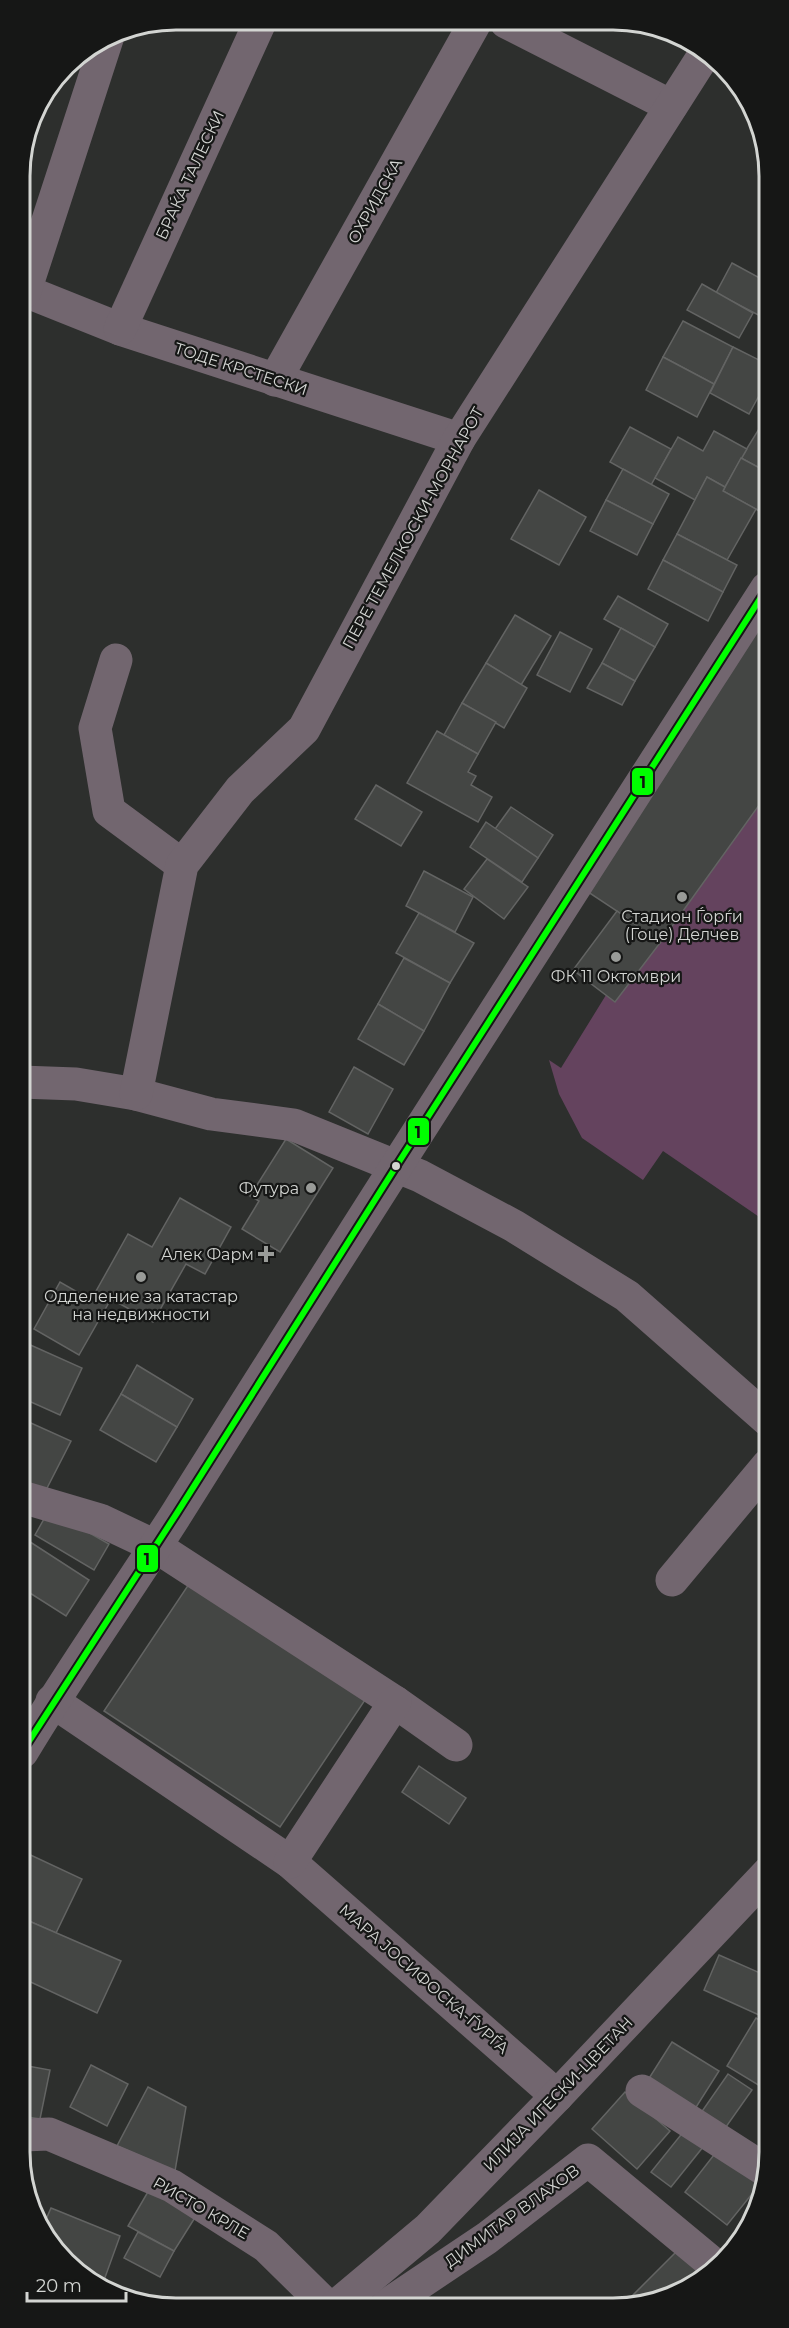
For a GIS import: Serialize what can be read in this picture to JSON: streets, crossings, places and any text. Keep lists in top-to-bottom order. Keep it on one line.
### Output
{"streets":{"street":["БРАЌА ТАЛЕСКИ","ОХРИДСКА","ТОДЕ КРСТЕСКИ","ПЕРЕ ТЕМЕЛКОСКИ-МОРНАРОТ","МАРА ЈОСИФОСКА-ЃУРЃА","ИЛИЈА ИГЕСКИ-ЦВЕТАН","РИСТО КРЛЕ","ДИМИТАР ВЛАХОВ"]},"crossings":[["БРАЌА ТАЛЕСКИ","ТОДЕ КРСТЕСКИ"],["ОХРИДСКА","ТОДЕ КРСТЕСКИ"],["ТОДЕ КРСТЕСКИ","ПЕРЕ ТЕМЕЛКОСКИ-МОРНАРОТ"],["МАРА ЈОСИФОСКА-ЃУРЃА","ИЛИЈА ИГЕСКИ-ЦВЕТАН"]],"places":{"other":["Стадион Ѓорѓи (Гоце) Делчев","ФК 11 Октомври","Футура","Одделение за катастар на недвижности"],"health":["Алек Фарм"]},"lines":["transit line 1"],"scale_bar":"20 m"}
